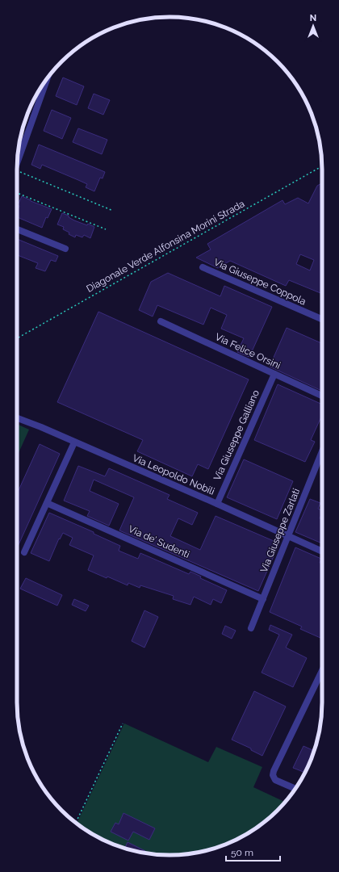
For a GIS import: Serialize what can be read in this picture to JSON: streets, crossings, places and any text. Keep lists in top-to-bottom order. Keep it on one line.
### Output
{"streets":{"street":["Via Giuseppe Coppola","Via Felice Orsini","Via Giuseppe Galliano","Via Leopoldo Nobili","Via Giuseppe Zarlati","Via de’ Sudenti"],"path":["Diagonale Verde Alfonsina Morini Strada"]},"crossings":[["Via Felice Orsini","Via Giuseppe Galliano"],["Via Giuseppe Galliano","Via Leopoldo Nobili"],["Via Leopoldo Nobili","Via Giuseppe Zarlati"],["Via Giuseppe Zarlati","Via de’ Sudenti"]],"scale_bar":"50 m","north":"top"}
